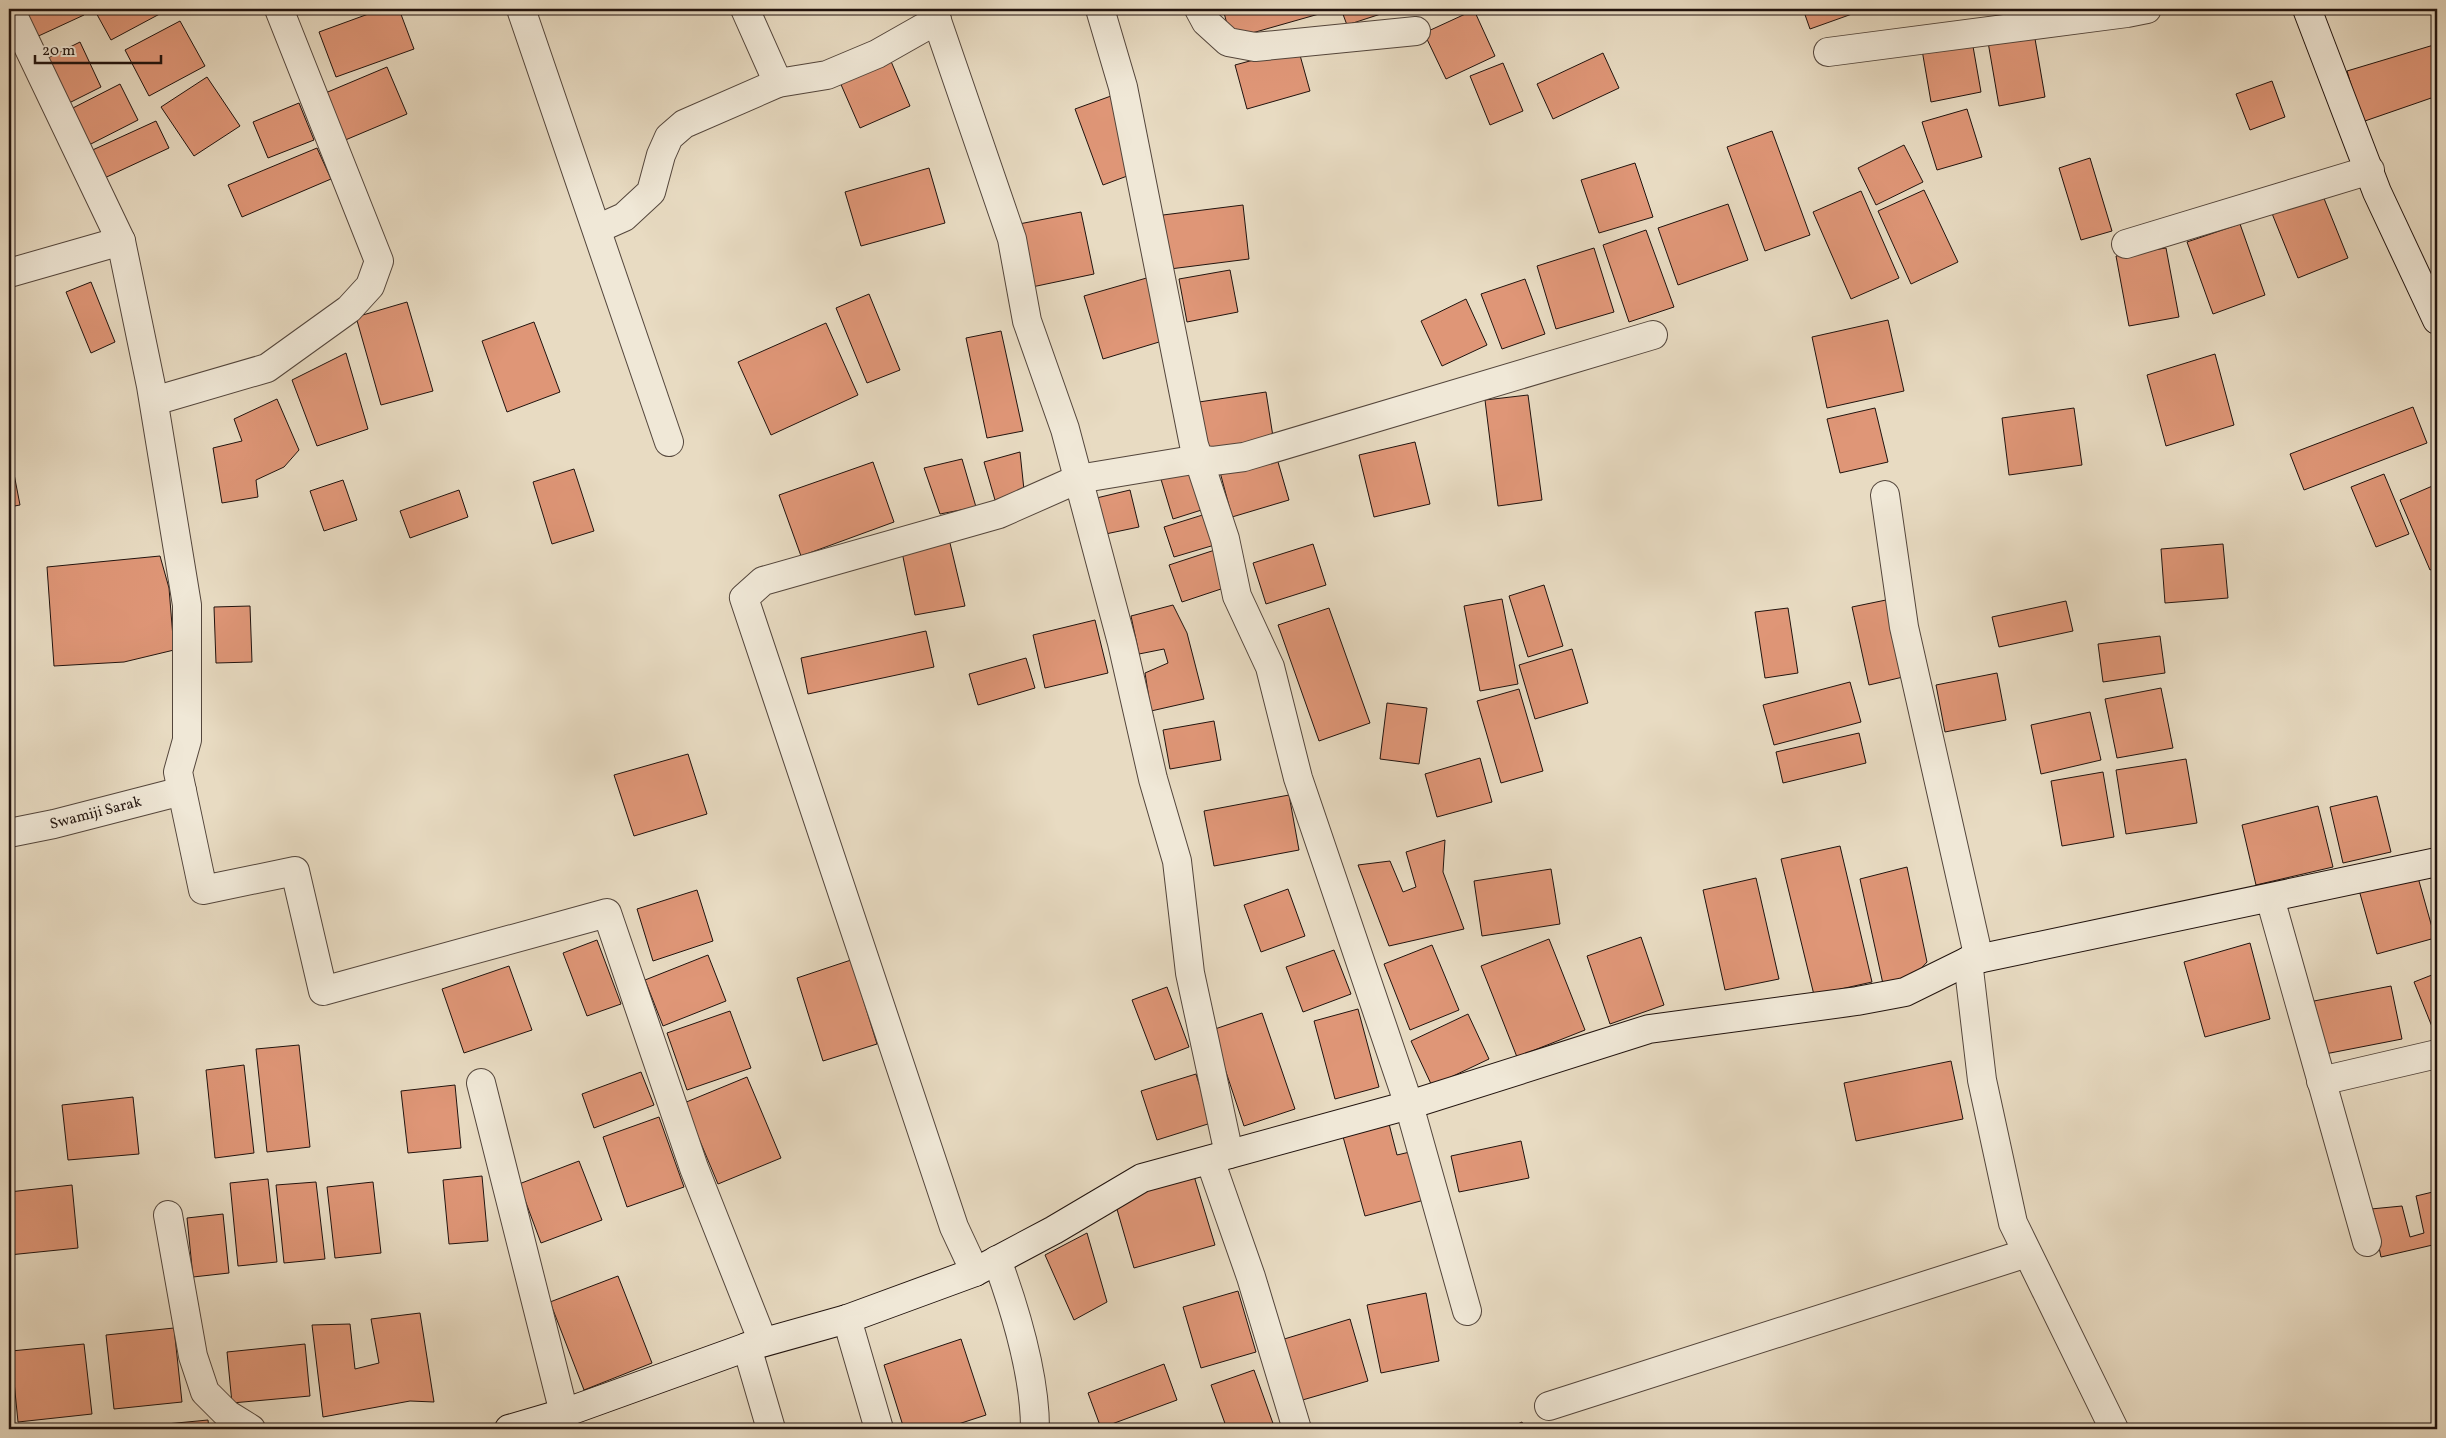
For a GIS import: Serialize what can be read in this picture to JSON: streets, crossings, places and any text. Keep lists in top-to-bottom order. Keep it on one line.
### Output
{"streets":{"street":["Swamiji Sarak"]},"scale_bar":"20 m"}
